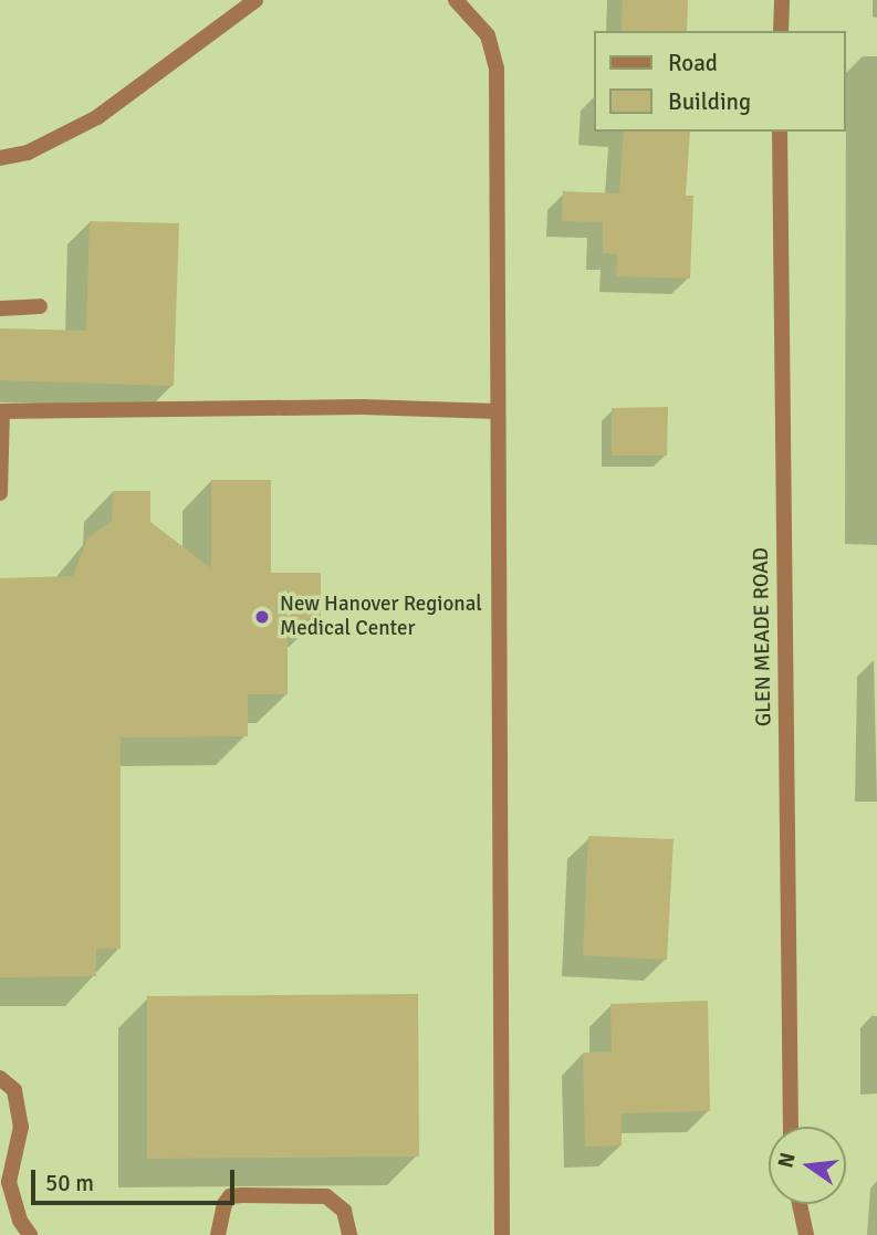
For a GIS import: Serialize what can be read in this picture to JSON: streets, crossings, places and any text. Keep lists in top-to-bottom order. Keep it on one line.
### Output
{"streets":{"street":["GLEN MEADE ROAD"]},"places":["New Hanover Regional Medical Center"],"legend":["Road","Building"],"scale_bar":"50 m","north":"left"}
